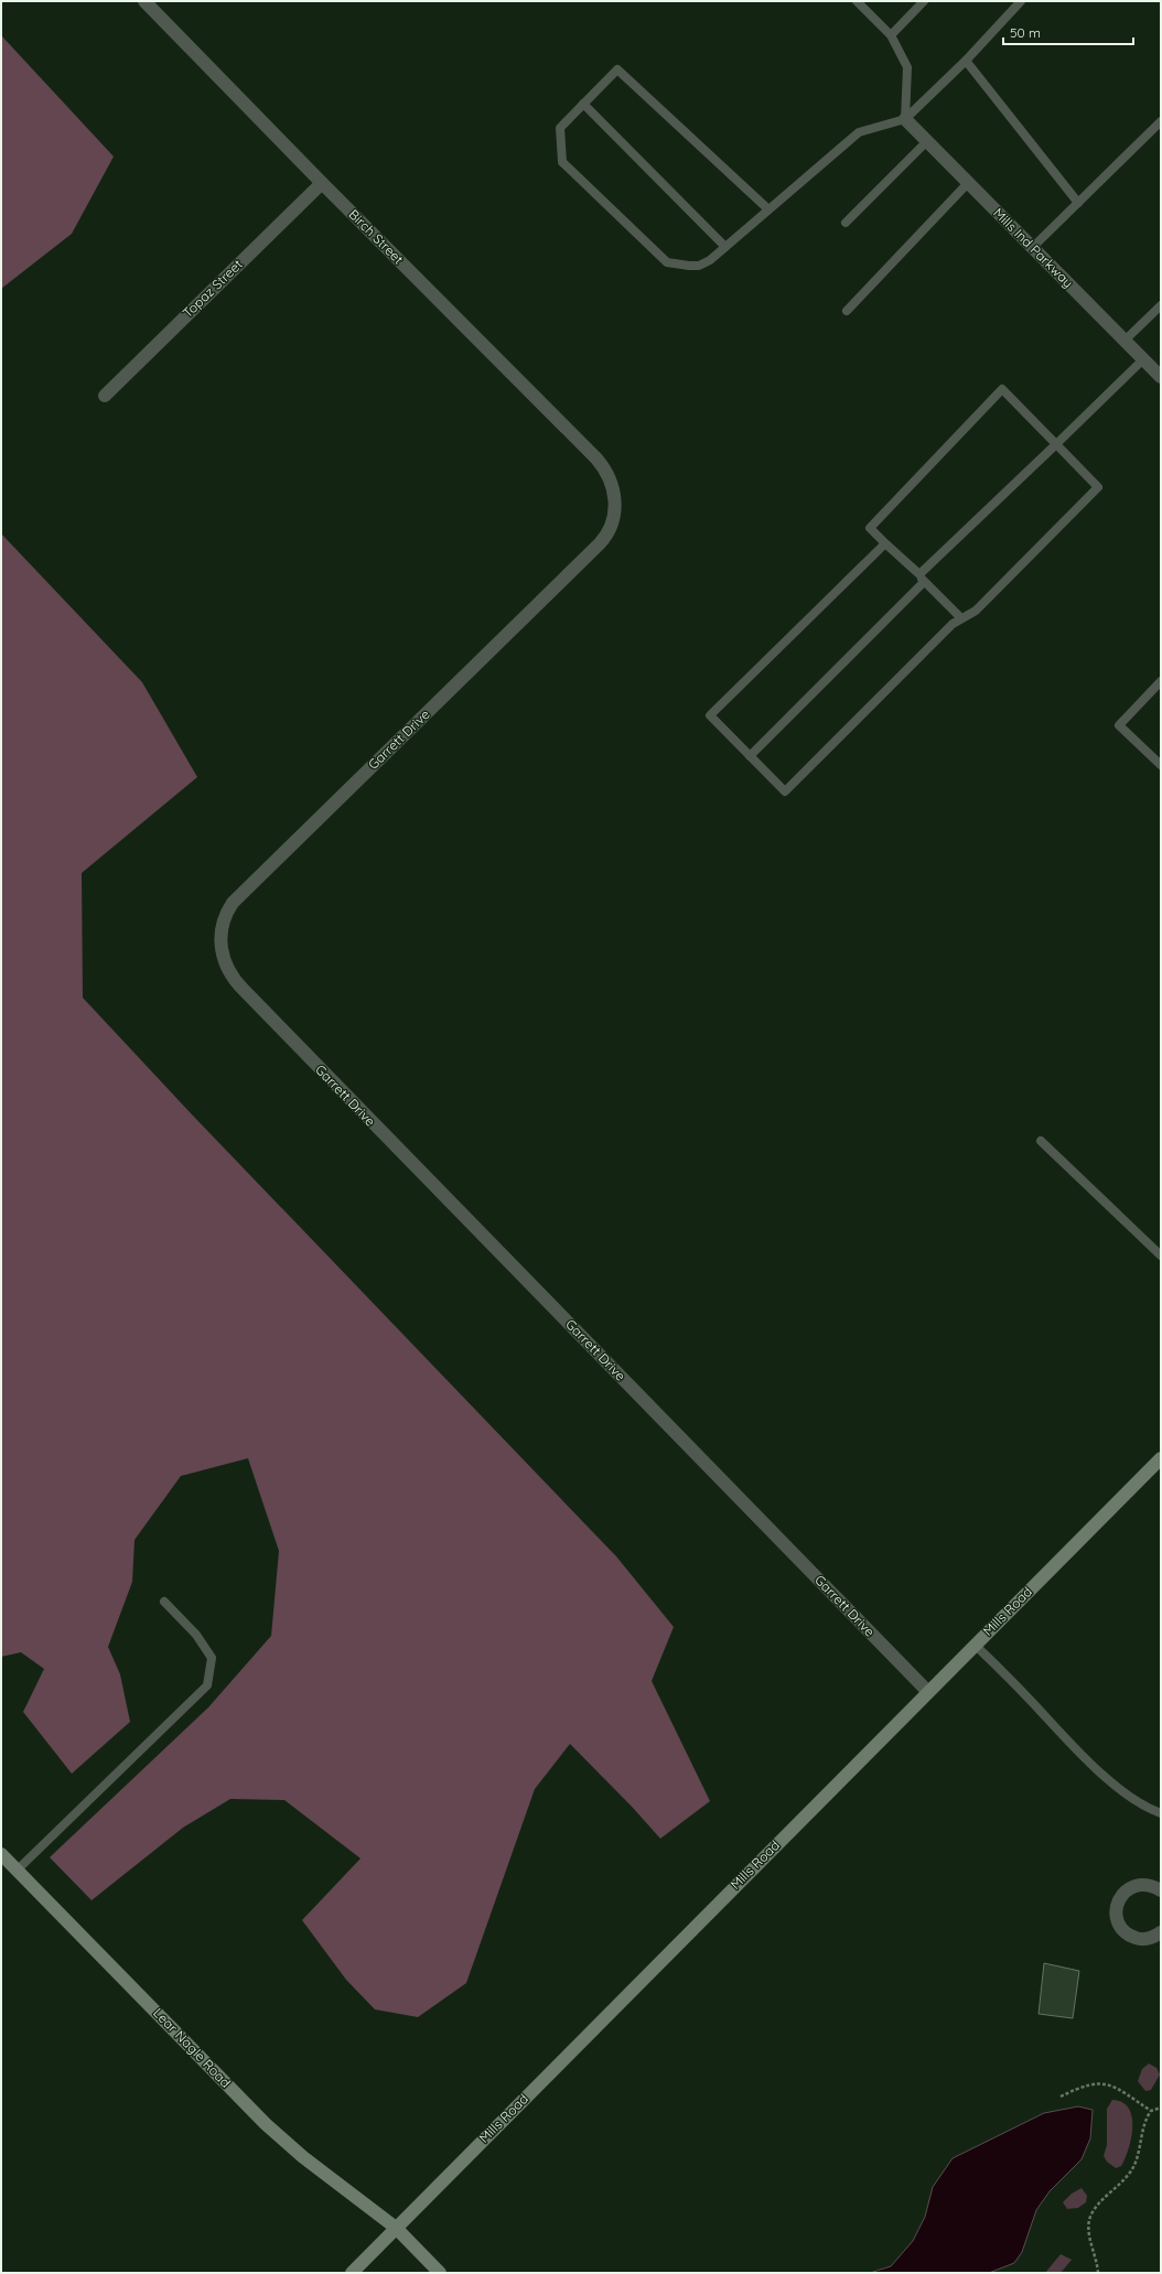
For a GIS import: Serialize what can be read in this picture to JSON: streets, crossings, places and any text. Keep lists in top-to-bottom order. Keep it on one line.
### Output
{"streets":{"street":["Birch Street","Mills Ind Parkway","Topaz Street","Garrett Drive","Mills Road","Lear Nagle Road"]},"crossings":[["Birch Street","Topaz Street"],["Birch Street","Garrett Drive"],["Garrett Drive","Mills Road"],["Mills Road","Lear Nagle Road"]],"scale_bar":"50 m"}
